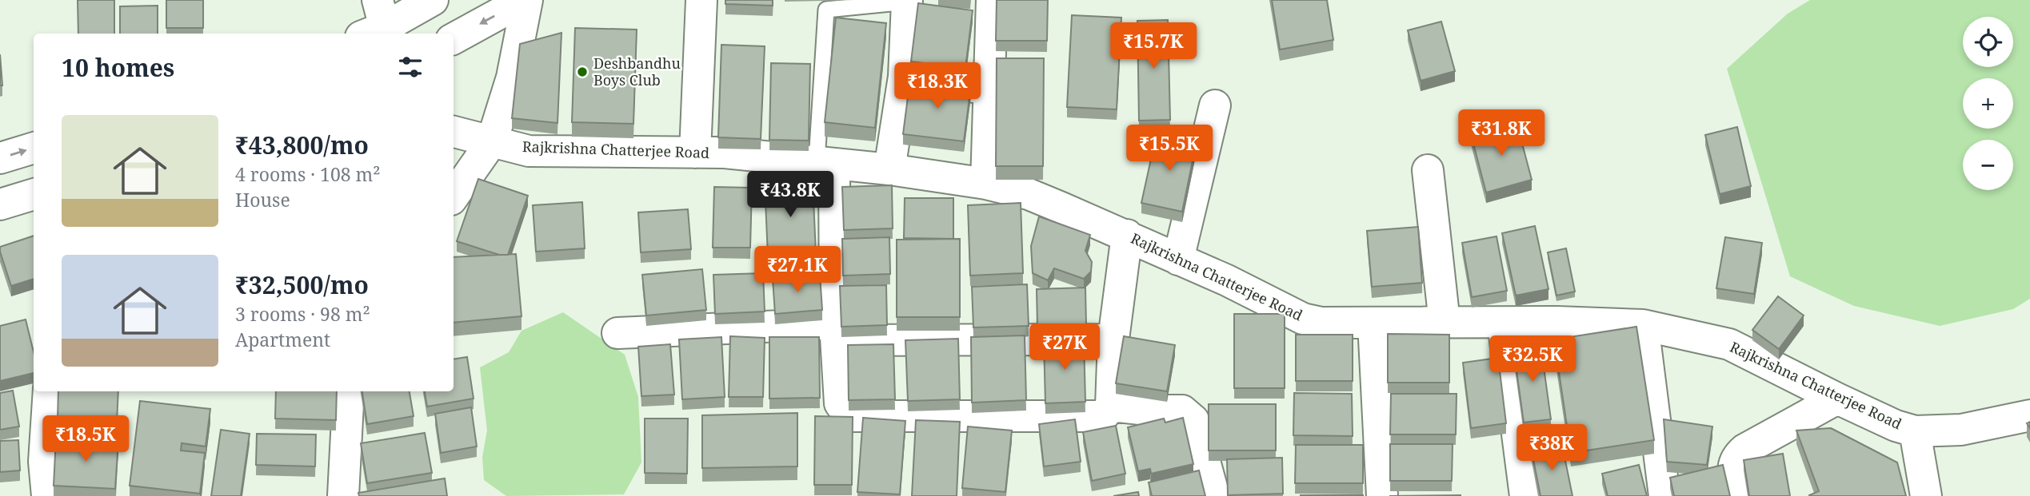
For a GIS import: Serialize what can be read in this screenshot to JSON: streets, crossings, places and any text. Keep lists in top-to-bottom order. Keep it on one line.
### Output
{"streets":{"street":["Rajkrishna Chatterjee Road"]},"places":["Deshbandhu Boys Club"],"page":{"map_buttons":["+","−"],"price":["₹15.7K","₹18.3K","₹31.8K","₹15.5K","₹43.8K","₹27.1K","₹27K","₹32.5K","₹18.5K","₹38K"],"heading":"10 homes","list":[{"name":"₹43,800/mo","note":"4 rooms · 108 m² · House"},{"name":"₹32,500/mo","note":"3 rooms · 98 m² · Apartment"}]}}
